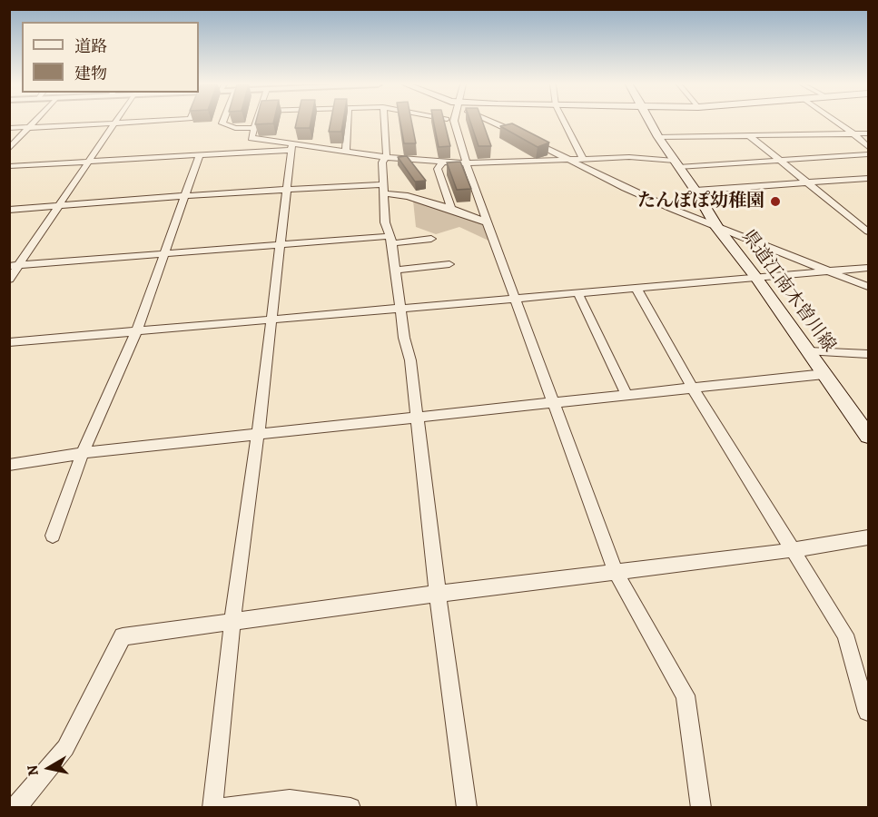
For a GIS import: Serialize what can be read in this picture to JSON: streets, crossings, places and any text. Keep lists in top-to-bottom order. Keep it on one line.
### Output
{"streets":{"main road":["県道江南木曽川線"]},"places":["たんぽぽ幼稚園"],"legend":["道路","建物"],"north":"left"}
